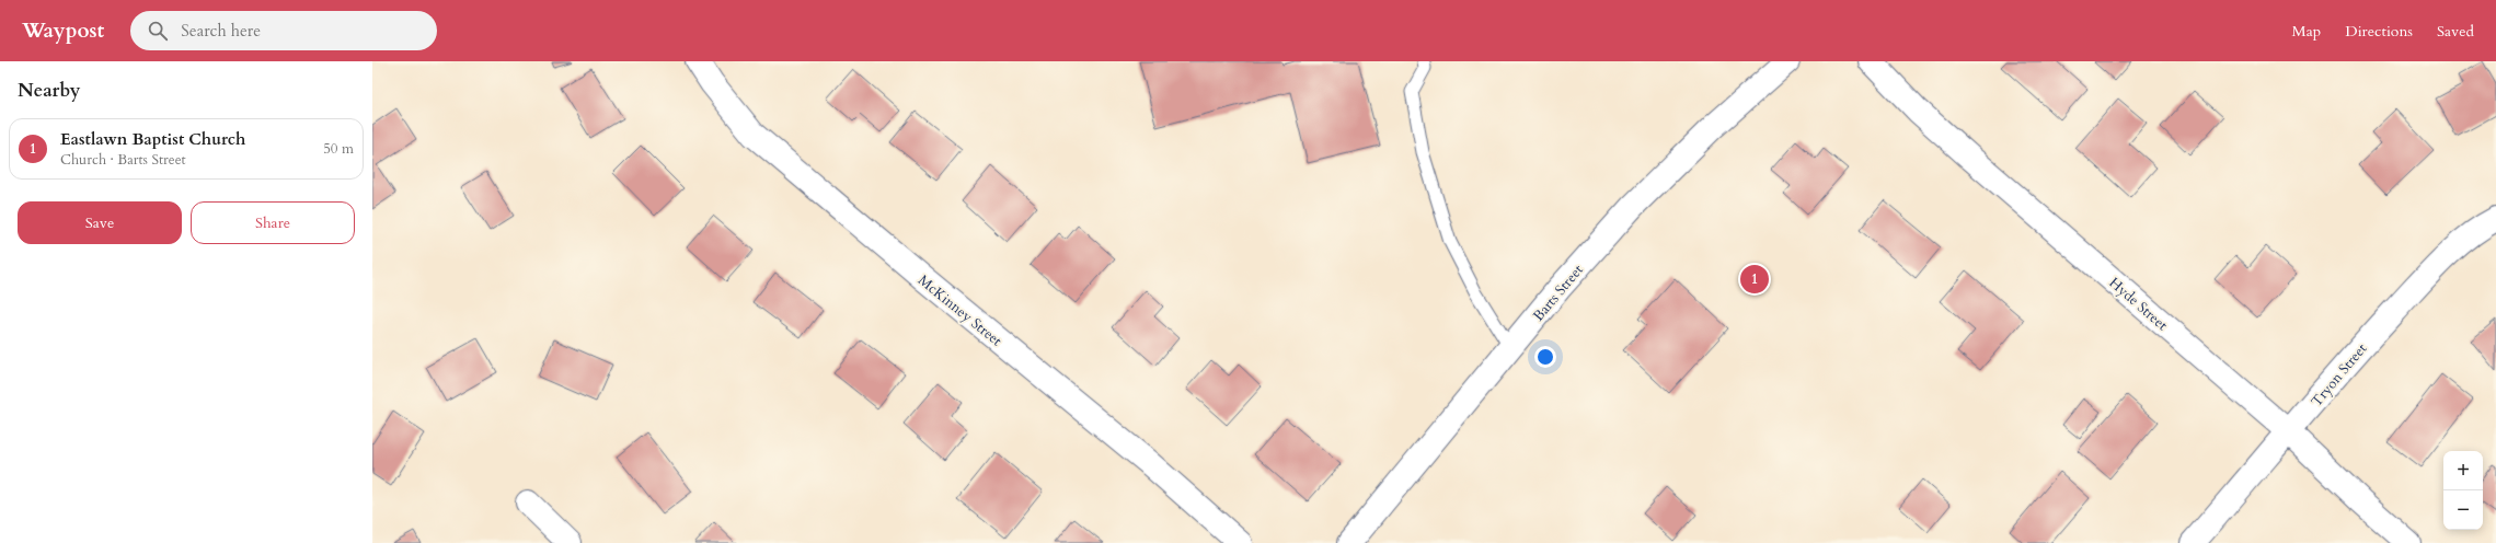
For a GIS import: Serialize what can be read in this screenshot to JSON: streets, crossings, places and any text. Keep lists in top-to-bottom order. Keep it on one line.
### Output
{"streets":{"street":["Barts Street","Hyde Street","McKinney Street","Tryon Street"]},"crossings":[["Hyde Street","Tryon Street"]],"page":{"header":"Waypost","search":"Search here","nav":["Map","Directions","Saved"],"heading":"Nearby","list":[{"mark":"1","name":"Eastlawn Baptist Church","note":"Church · Barts Street","value":"50 m"}],"buttons":["Save","Share"],"pins":"1","map_buttons":["+","−"]}}
